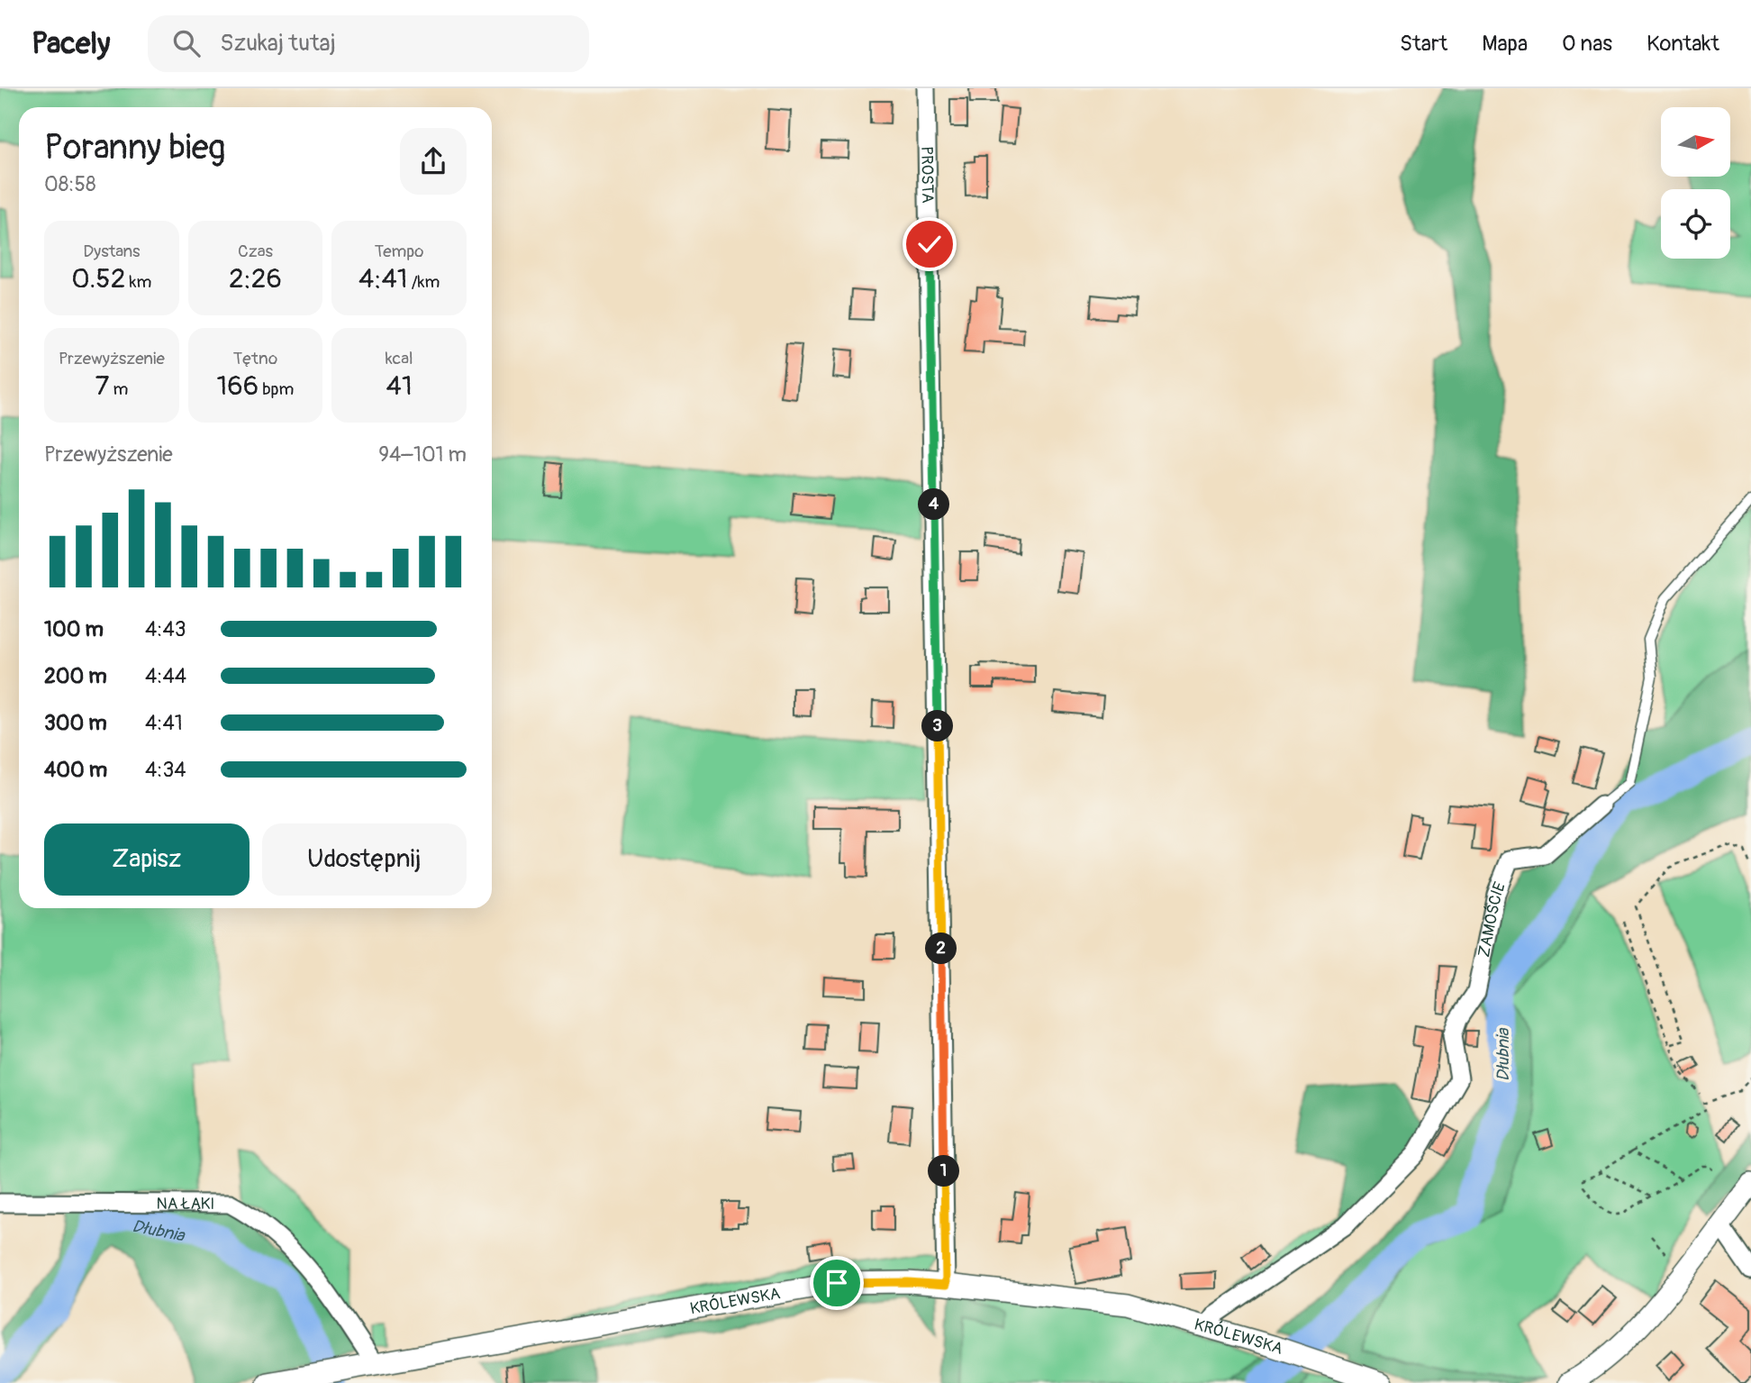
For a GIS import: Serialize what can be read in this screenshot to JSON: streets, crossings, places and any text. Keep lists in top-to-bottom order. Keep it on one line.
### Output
{"streets":{"street":["PROSTA","ZAMOŚCIE","NA ŁĄKI","KRÓLEWSKA"]},"crossings":[["PROSTA","KRÓLEWSKA"],["ZAMOŚCIE","KRÓLEWSKA"],["NA ŁĄKI","KRÓLEWSKA"]],"water":["Dłubnia"],"north":"right","page":{"header":"Pacely","search":"Szukaj tutaj","nav":["Start","Mapa","O nas","Kontakt"],"heading":["Poranny bieg","08:58"],"stats":[["Dystans","0.52 km"],["Czas","2:26"],["Tempo","4:41 /km"],["Przewyższenie","7 m"],["Tętno","166 bpm"],["kcal","41"]],"chart":["Przewyższenie","94–101 m"],"pins":["4","3","2","1"],"list":[{"name":"100 m","note":"4:43"},{"name":"200 m","note":"4:44"},{"name":"300 m","note":"4:41"},{"name":"400 m","note":"4:34"}],"buttons":["Zapisz","Udostępnij"]}}
